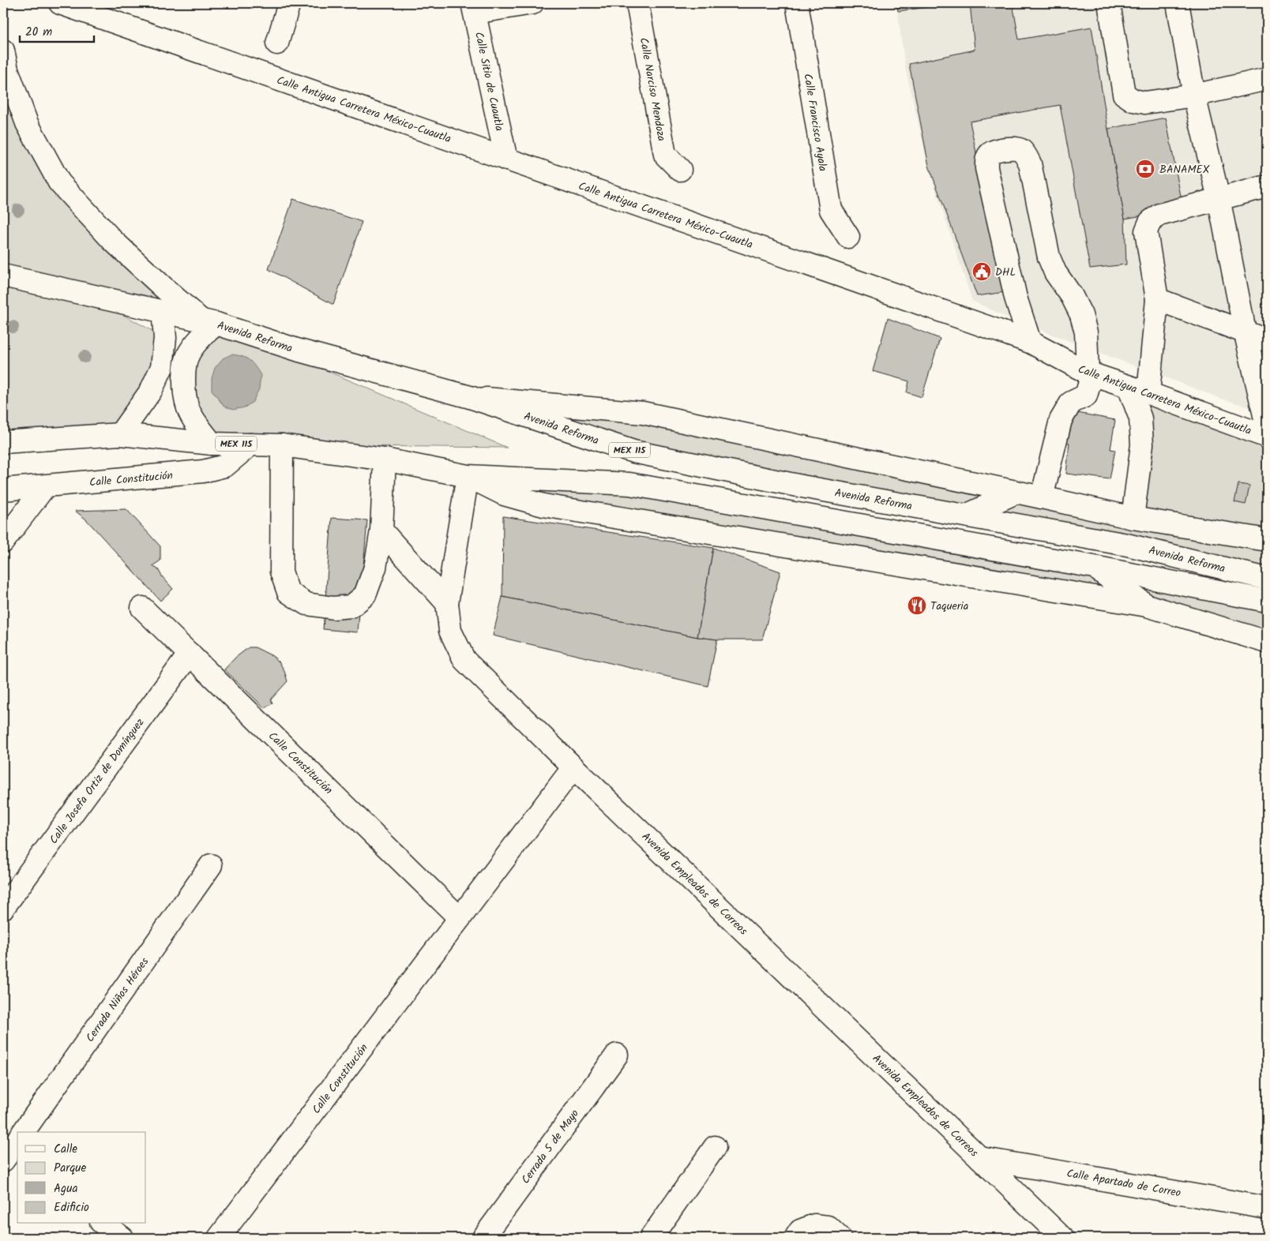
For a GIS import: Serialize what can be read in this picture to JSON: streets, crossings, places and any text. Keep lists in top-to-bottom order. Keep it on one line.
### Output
{"streets":{"main road":["Calle Sitio de Cuautla","Calle Narciso Mendoza","Calle Antigua Carretera México-Cuautla","Calle Francisco Ayala","Avenida Reforma","MEX 115","Calle Constitución","Calle Josefa Ortiz de Domínguez","Avenida Empleados de Correos","Cerrada Niños Héroes","Cerrada 5 de Mayo","Calle Apartado de Correo"]},"crossings":[["Calle Sitio de Cuautla","Calle Antigua Carretera México-Cuautla"],["MEX 115","Calle Constitución"],["MEX 115","Avenida Empleados de Correos"],["Calle Constitución","Calle Josefa Ortiz de Domínguez"],["Calle Constitución","Avenida Empleados de Correos"],["Avenida Empleados de Correos","Calle Apartado de Correo"]],"places":{"bank":["BANAMEX"],"public building":["DHL"],"restaurant":["Taqueria"]},"legend":["Calle","Parque","Agua","Edificio"],"scale_bar":"20 m"}
